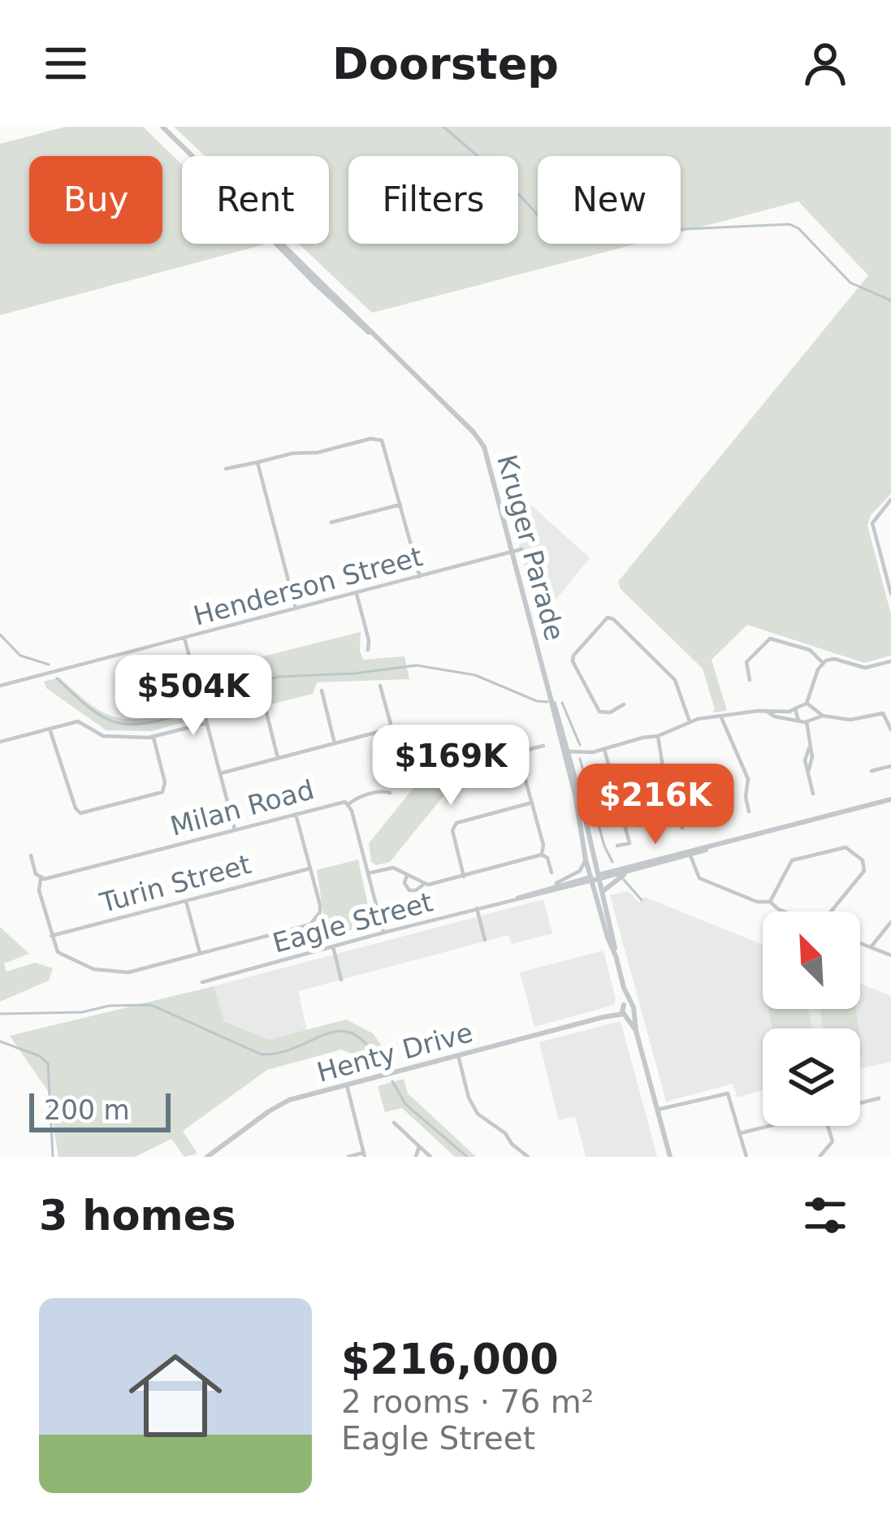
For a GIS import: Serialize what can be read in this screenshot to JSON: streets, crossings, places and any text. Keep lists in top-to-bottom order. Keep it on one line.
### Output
{"streets":{"street":["Kruger Parade","Henderson Street","Milan Road","Turin Street","Eagle Street","Henty Drive"]},"crossings":[["Kruger Parade","Henderson Street"],["Kruger Parade","Eagle Street"],["Kruger Parade","Henty Drive"],["Milan Road","Eagle Street"]],"scale_bar":"200 m","north":"top left","page":{"header":"Doorstep","chip":["Buy","Rent","Filters","New"],"price":["$504K","$169K","$216K"],"scale":"200 m","heading":"3 homes","list":[{"name":"$216,000","note":"2 rooms · 76 m² · Eagle Street"}]}}
